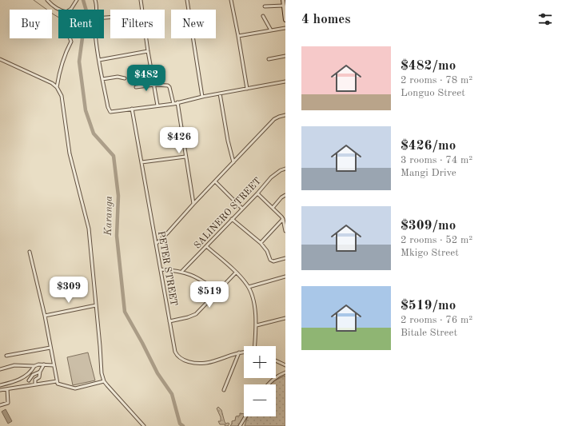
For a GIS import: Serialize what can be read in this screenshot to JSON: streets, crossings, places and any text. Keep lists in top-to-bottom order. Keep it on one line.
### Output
{"streets":{"street":["SALINERO STREET","PETER STREET"]},"water":["Karanga"],"page":{"heading":"4 homes","chip":["Buy","Rent","Filters","New"],"list":[{"name":"$482/mo","note":"2 rooms · 78 m² · Longuo Street"},{"name":"$426/mo","note":"3 rooms · 74 m² · Mangi Drive"},{"name":"$309/mo","note":"2 rooms · 52 m² · Mkigo Street"},{"name":"$519/mo","note":"2 rooms · 76 m² · Bitale Street"}],"price":["$482","$426","$309","$519"],"map_buttons":["+","−"]}}
